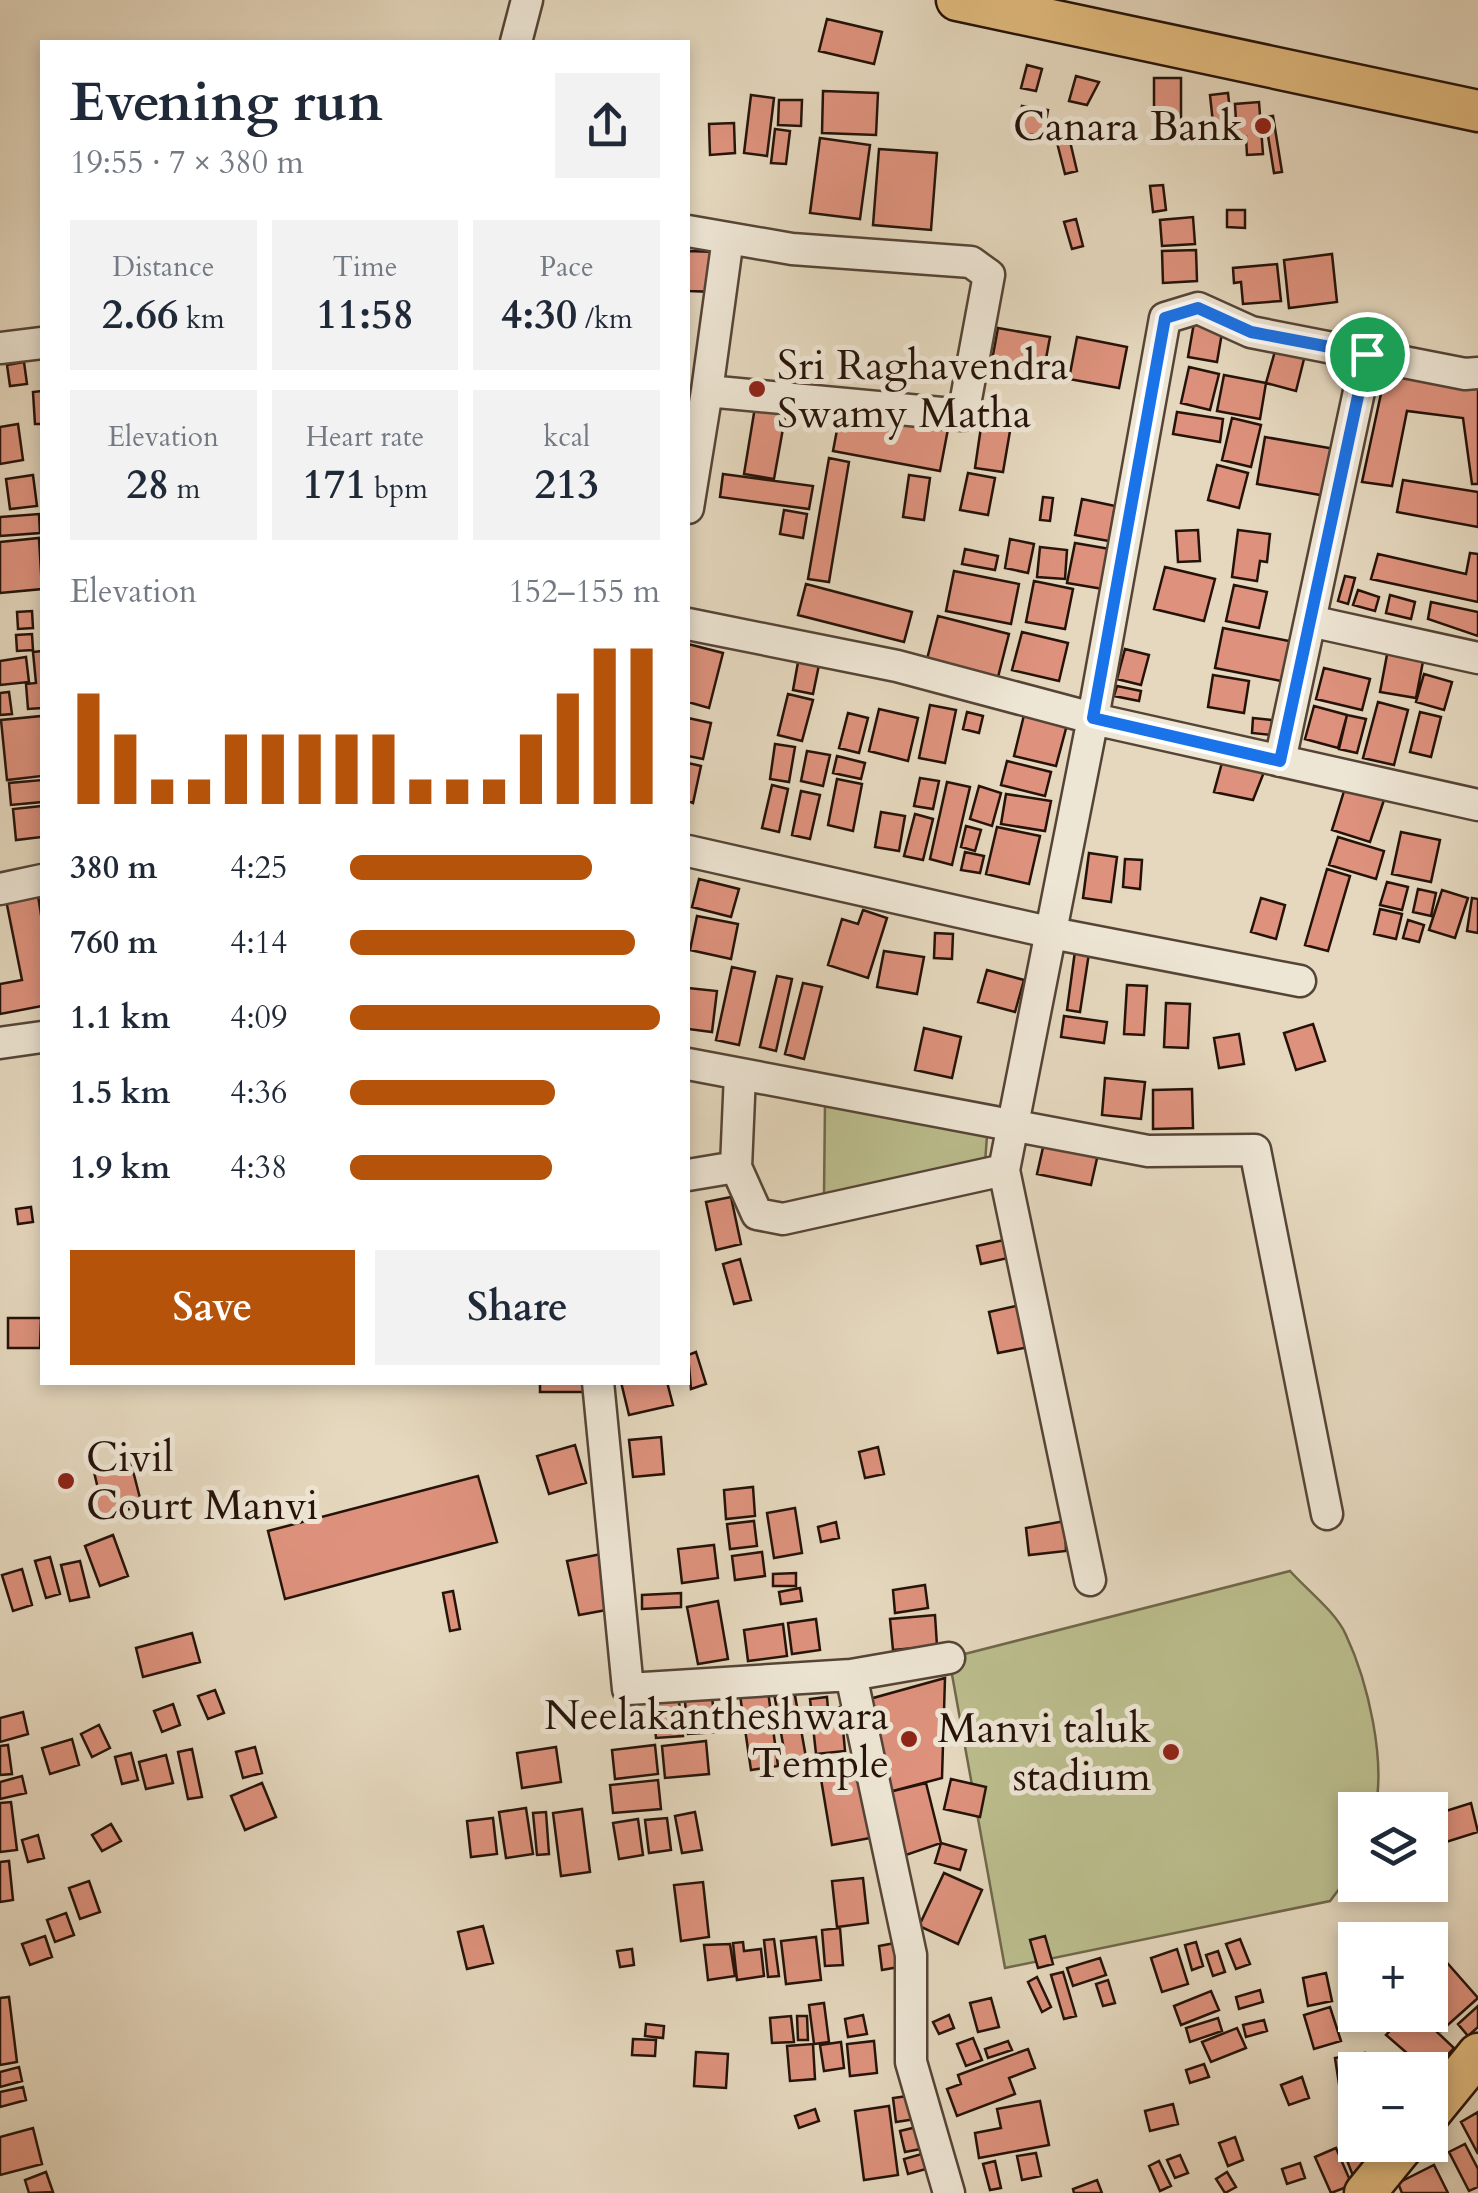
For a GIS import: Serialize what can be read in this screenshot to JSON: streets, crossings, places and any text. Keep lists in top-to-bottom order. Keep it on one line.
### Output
{"places":["Canara Bank","Sri Raghavendra Swamy Matha","Civil Court Manvi","Neelakantheshwara Temple","Manvi taluk stadium"],"page":{"heading":["Evening run","19:55 · 7 × 380 m"],"stats":[["Distance","2.66 km"],["Time","11:58"],["Pace","4:30 /km"],["Elevation","28 m"],["Heart rate","171 bpm"],["kcal","213"]],"chart":["Elevation","152–155 m"],"list":[{"name":"380 m","note":"4:25"},{"name":"760 m","note":"4:14"},{"name":"1.1 km","note":"4:09"},{"name":"1.5 km","note":"4:36"},{"name":"1.9 km","note":"4:38"}],"buttons":["Save","Share"],"map_buttons":["+","−"]}}
